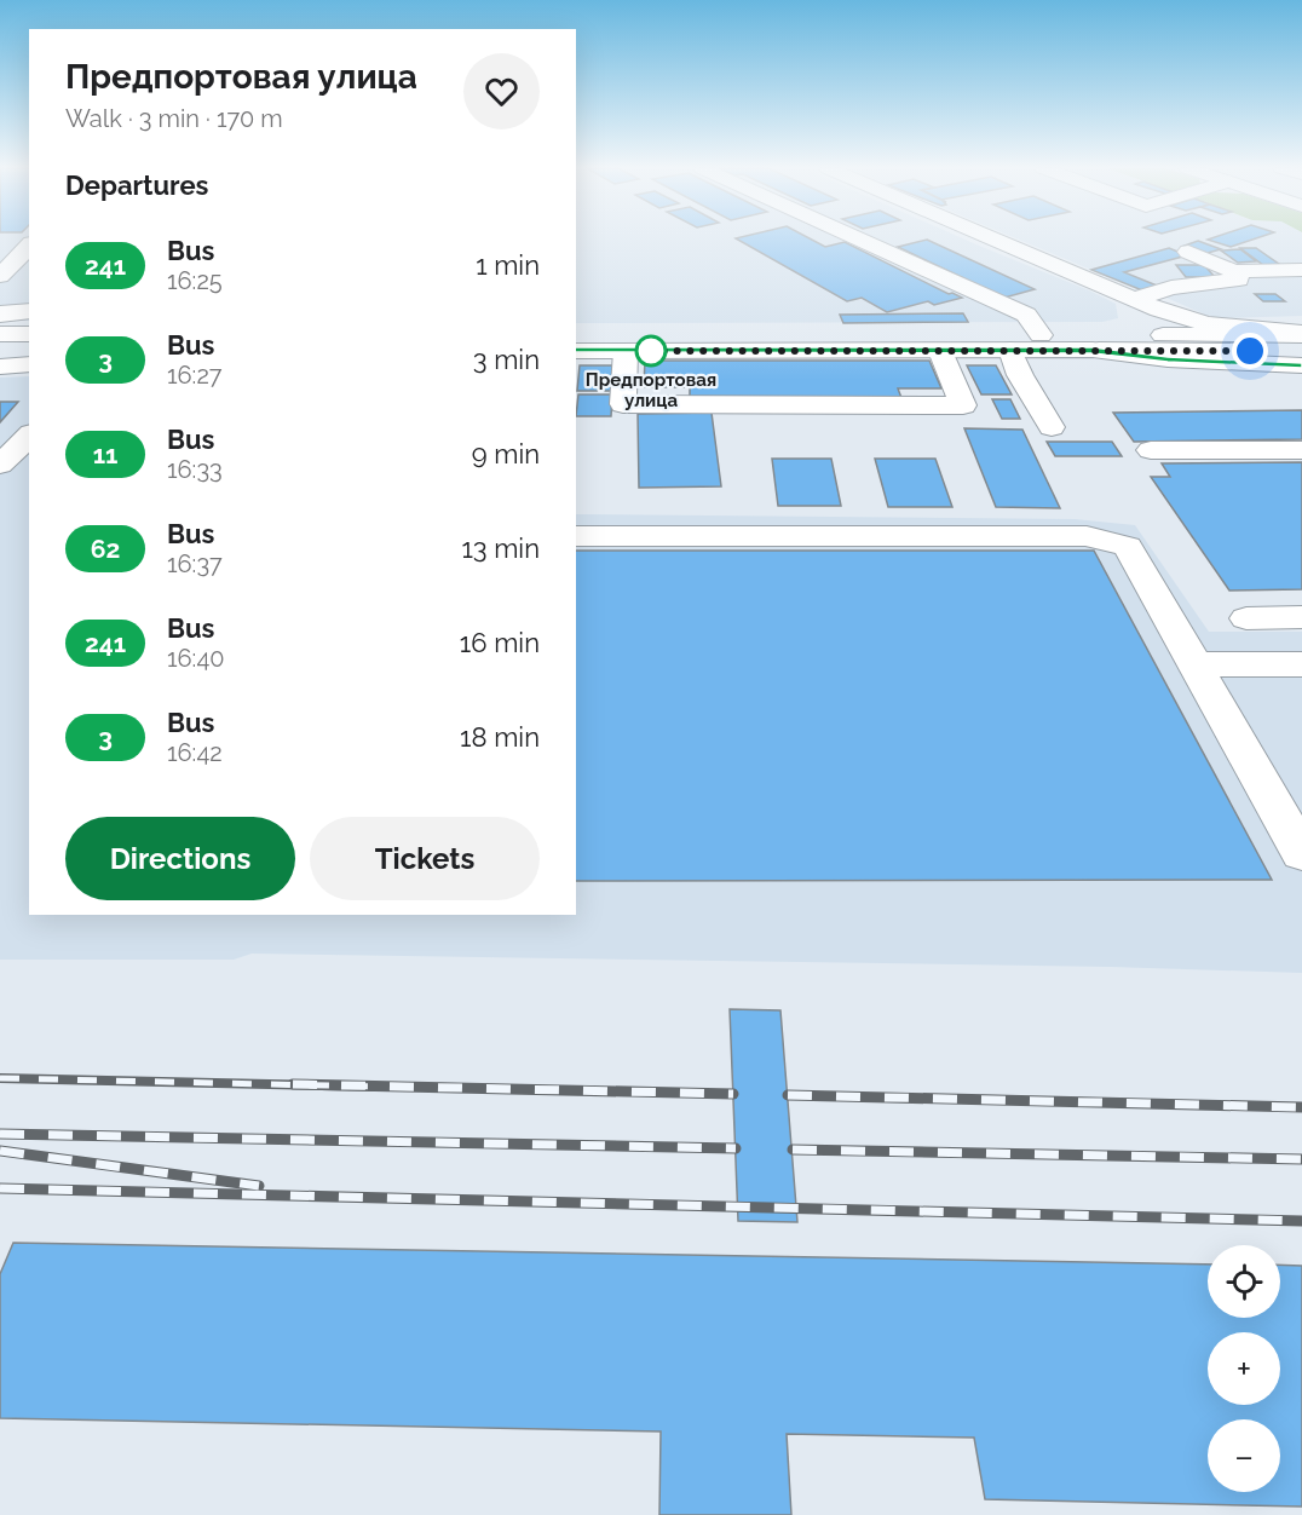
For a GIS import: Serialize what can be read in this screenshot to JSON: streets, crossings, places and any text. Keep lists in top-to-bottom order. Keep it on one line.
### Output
{"places":["Предпортовая улица"],"lines":["bus line 241"],"page":{"heading":[["Предпортовая улица","Walk · 3 min · 170 m"],"Departures"],"list":[{"mark":"241","name":"Bus","note":"16:25","value":"1 min"},{"mark":"3","name":"Bus","note":"16:27","value":"3 min"},{"mark":"11","name":"Bus","note":"16:33","value":"9 min"},{"mark":"62","name":"Bus","note":"16:37","value":"13 min"},{"mark":"241","name":"Bus","note":"16:40","value":"16 min"},{"mark":"3","name":"Bus","note":"16:42","value":"18 min"}],"buttons":["Directions","Tickets"],"map_buttons":["+","−"]}}
